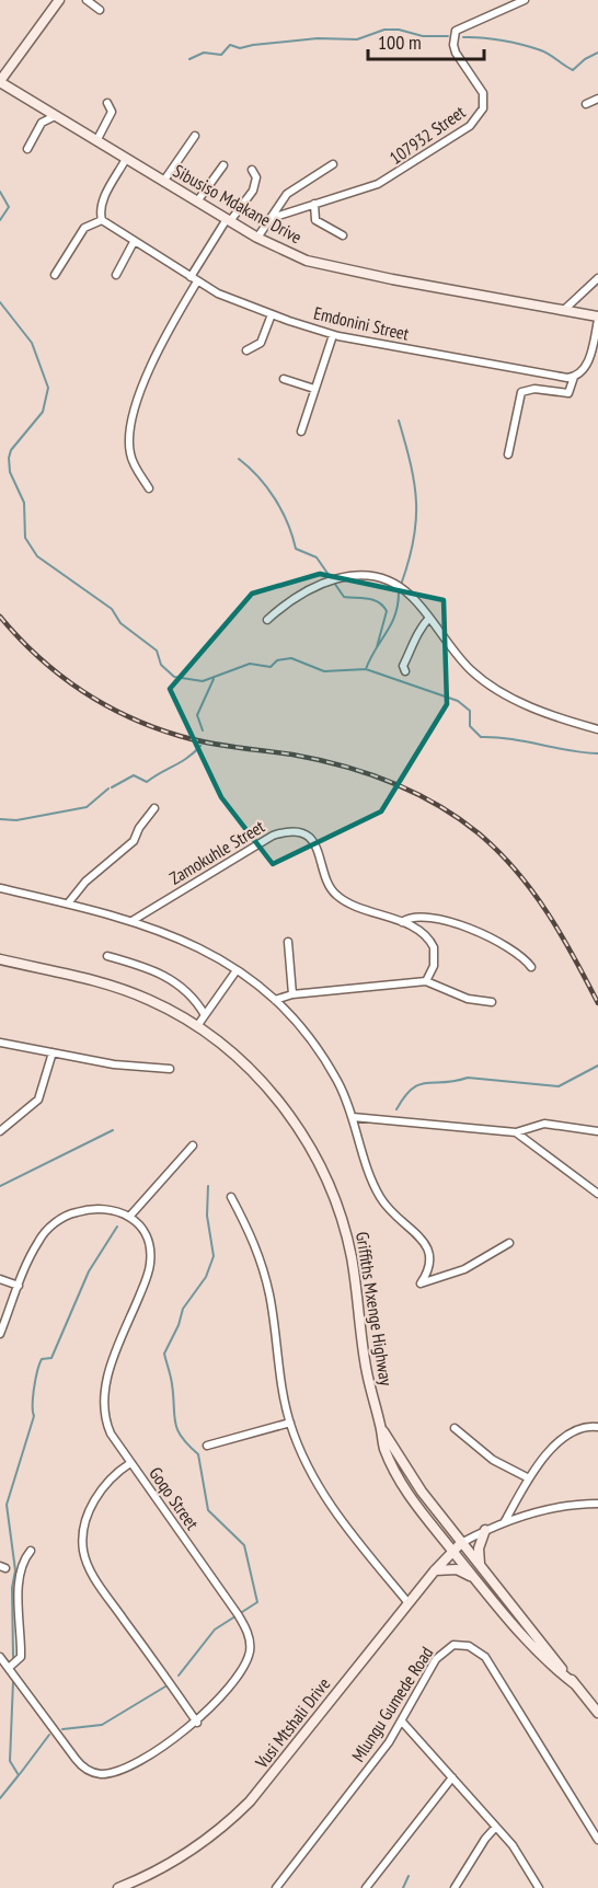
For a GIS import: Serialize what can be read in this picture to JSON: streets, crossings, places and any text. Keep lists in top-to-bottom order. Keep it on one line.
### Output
{"streets":{"street":["107932 Street","Sibusiso Mdakane Drive","Emdonini Street","Zamokuhle Street","Griffiths Mxenge Highway","Goqo Street","Mlungu Gumede Road","Vusi Mtshali Drive"]},"crossings":[["Griffiths Mxenge Highway","Vusi Mtshali Drive"]],"scale_bar":"100 m"}
